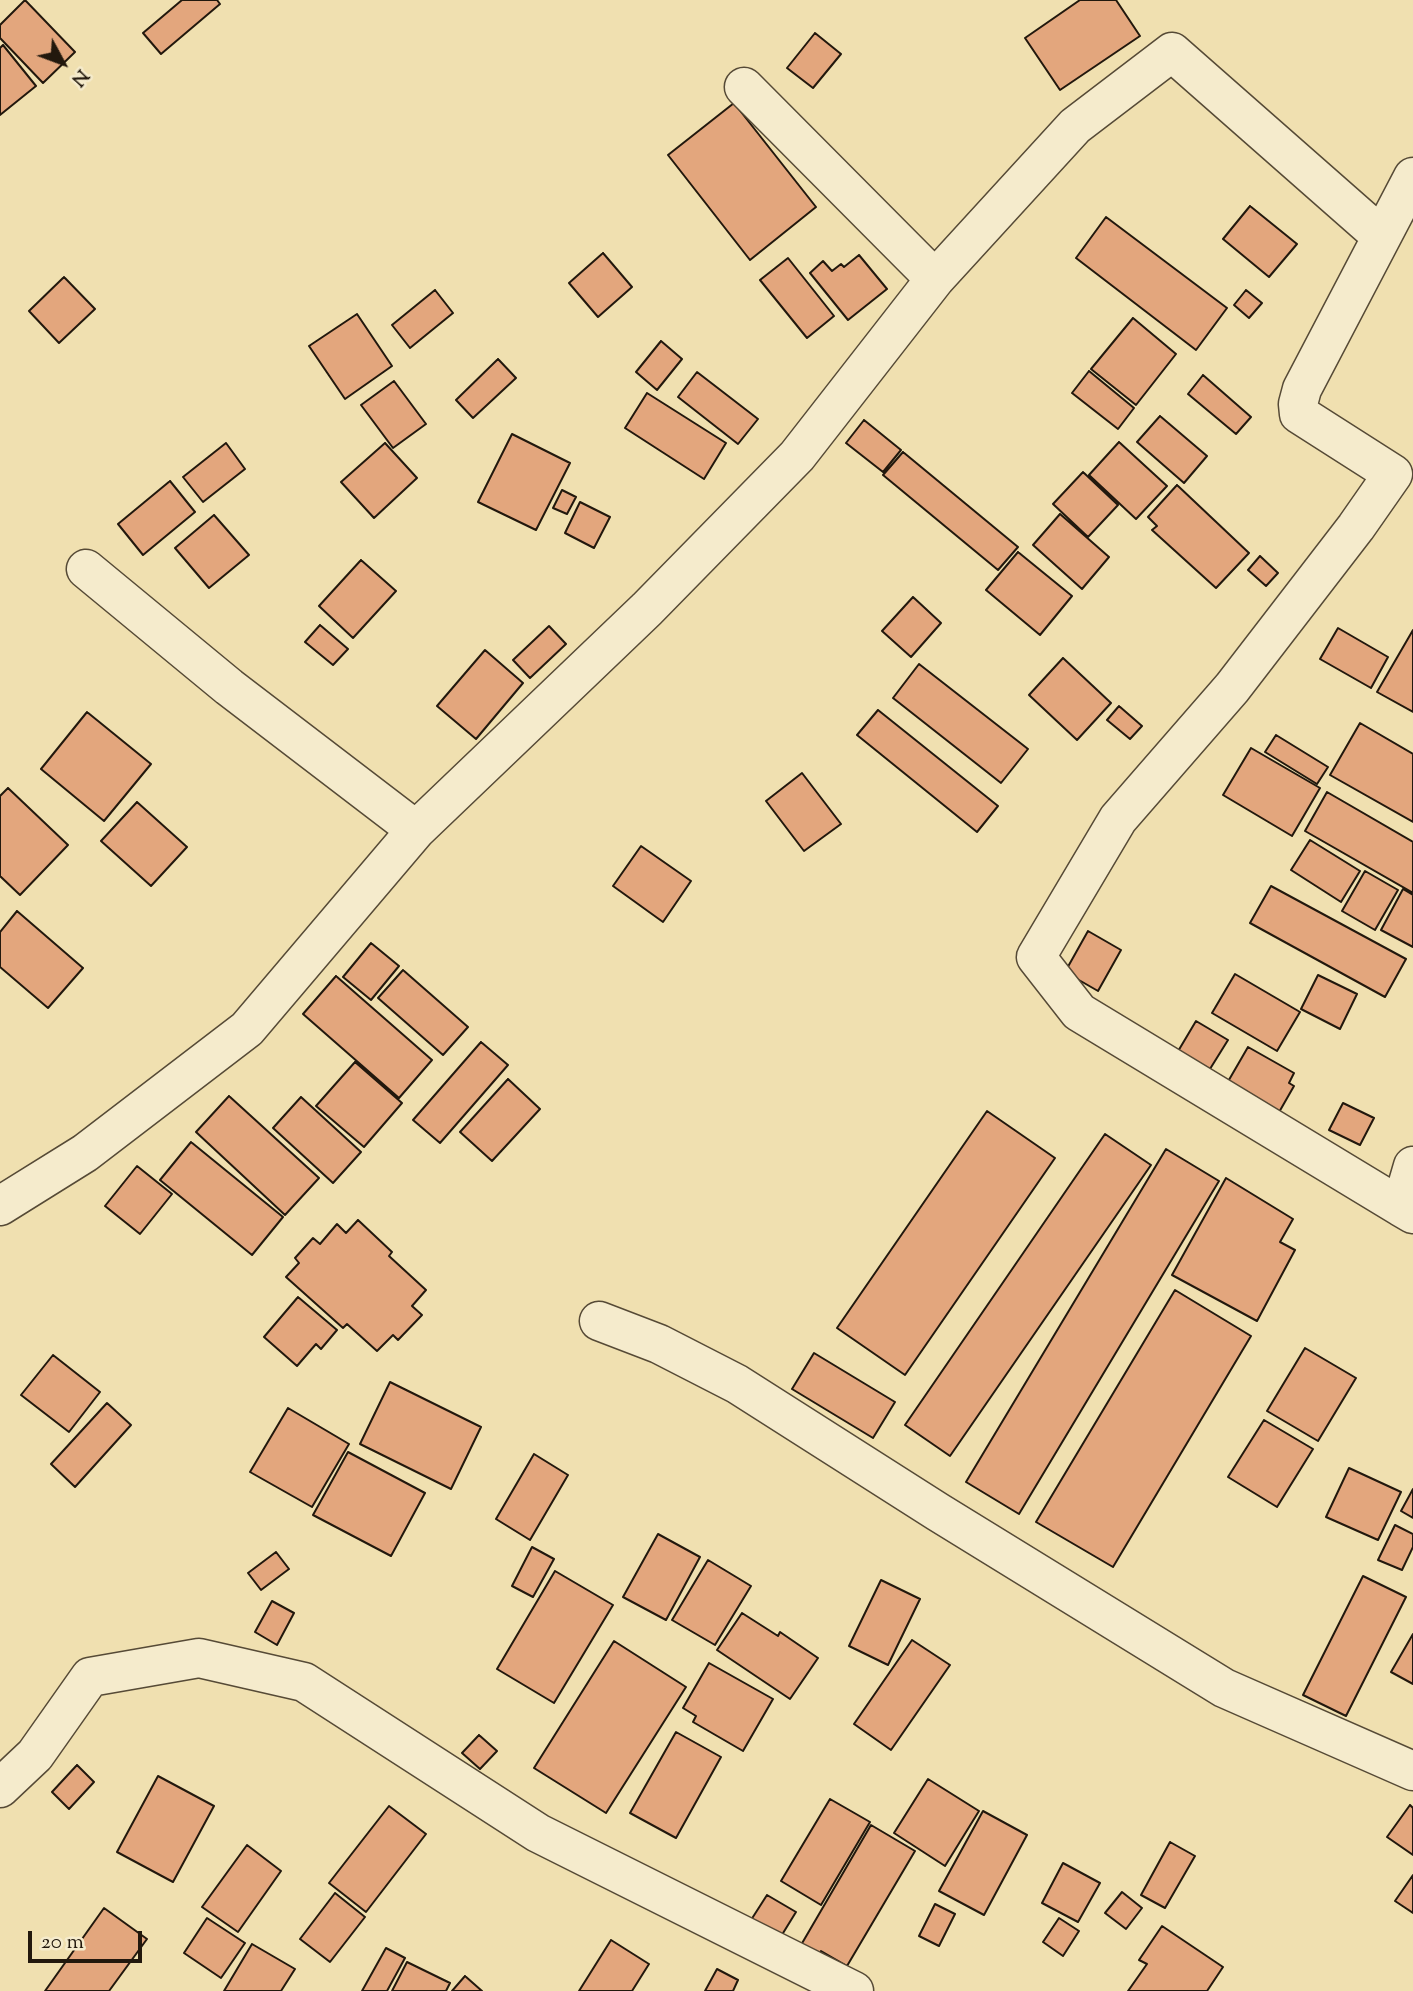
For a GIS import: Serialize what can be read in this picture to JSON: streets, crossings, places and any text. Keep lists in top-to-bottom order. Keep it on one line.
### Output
{"scale_bar":"20 m","north":"bottom right"}
